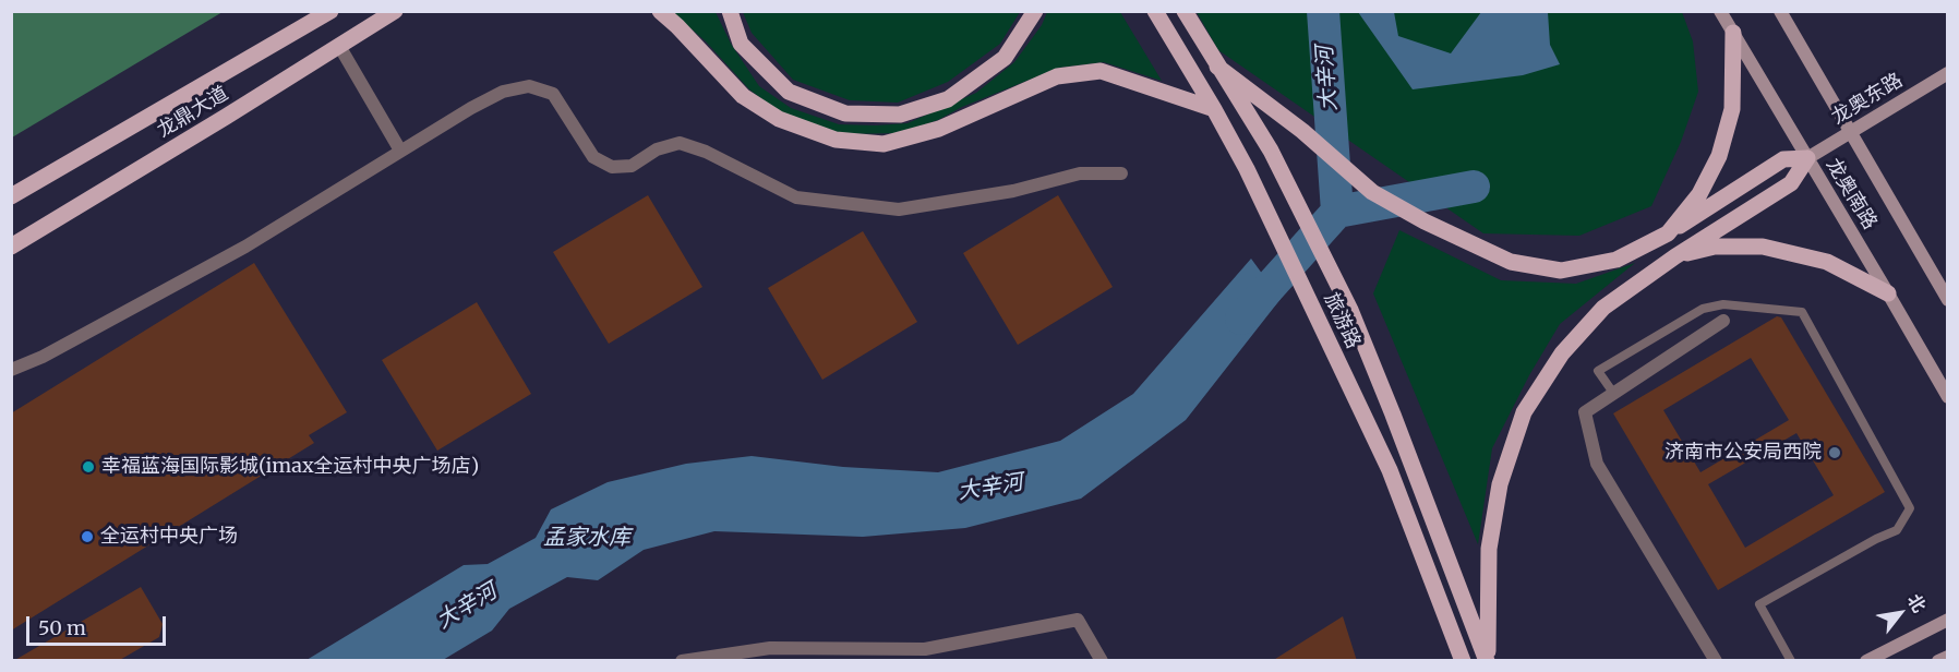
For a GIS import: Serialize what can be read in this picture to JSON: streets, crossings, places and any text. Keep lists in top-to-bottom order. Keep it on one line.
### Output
{"streets":{"main road":["龙奥东路","龙鼎大道","龙奥南路","旅游路"]},"crossings":[["龙奥东路","龙奥南路"]],"water":["大辛河","孟家水库"],"places":["济南市公安局西院","幸福蓝海国际影城(imax全运村中央广场店)","全运村中央广场"],"scale_bar":"50 m","north":"top right"}
